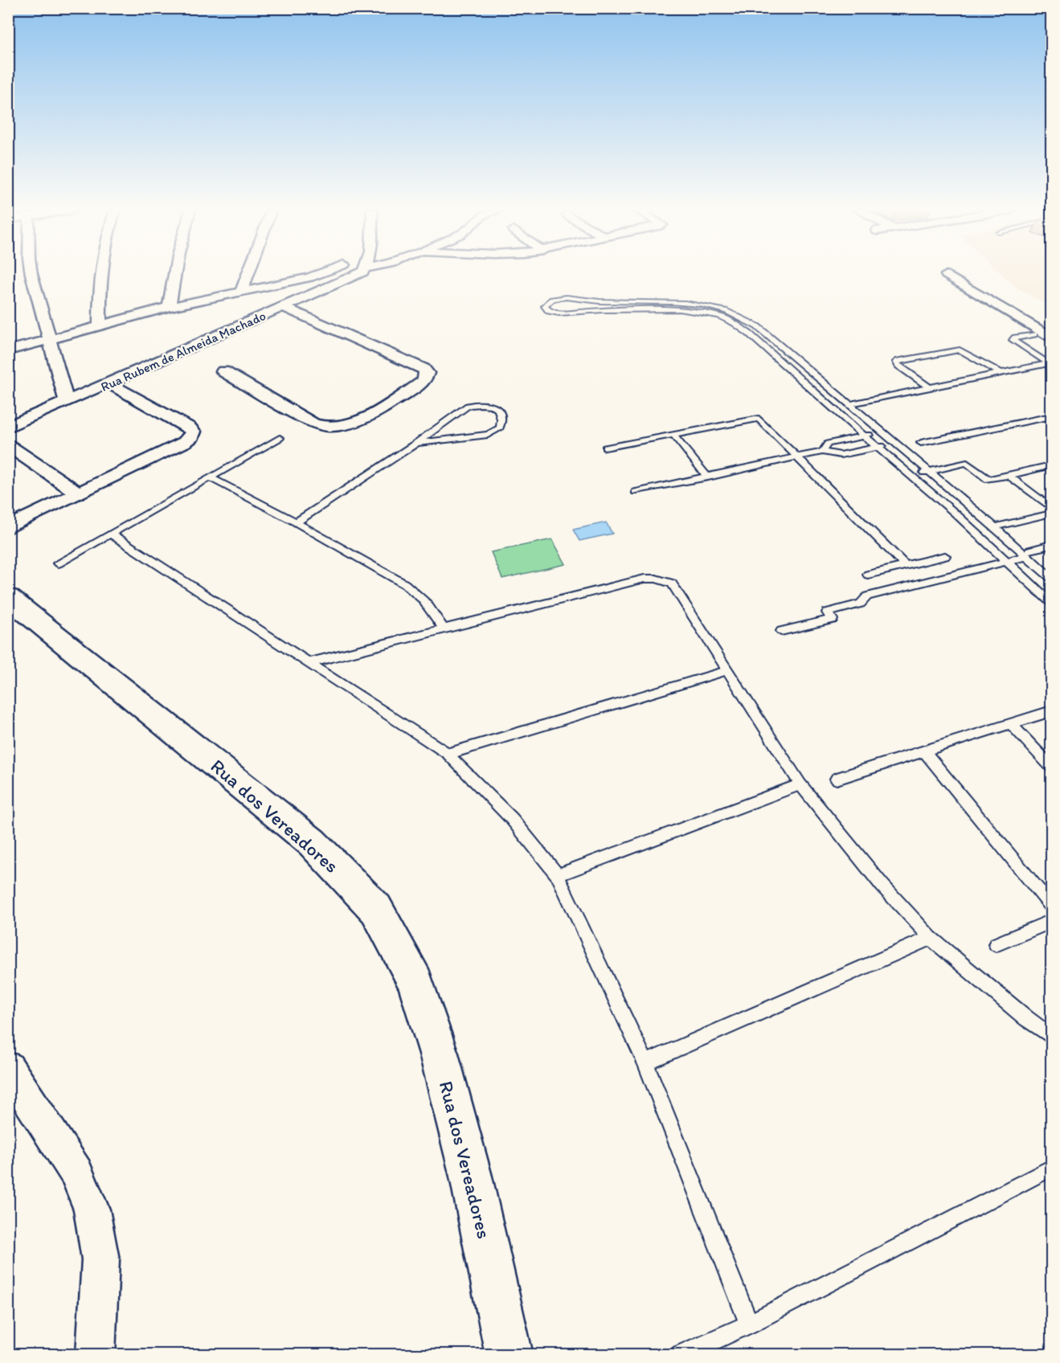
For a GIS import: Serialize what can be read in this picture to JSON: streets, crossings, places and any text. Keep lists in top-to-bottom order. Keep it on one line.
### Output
{"streets":{"street":["Rua Rubem de Almeida Machado","Rua dos Vereadores"]}}
